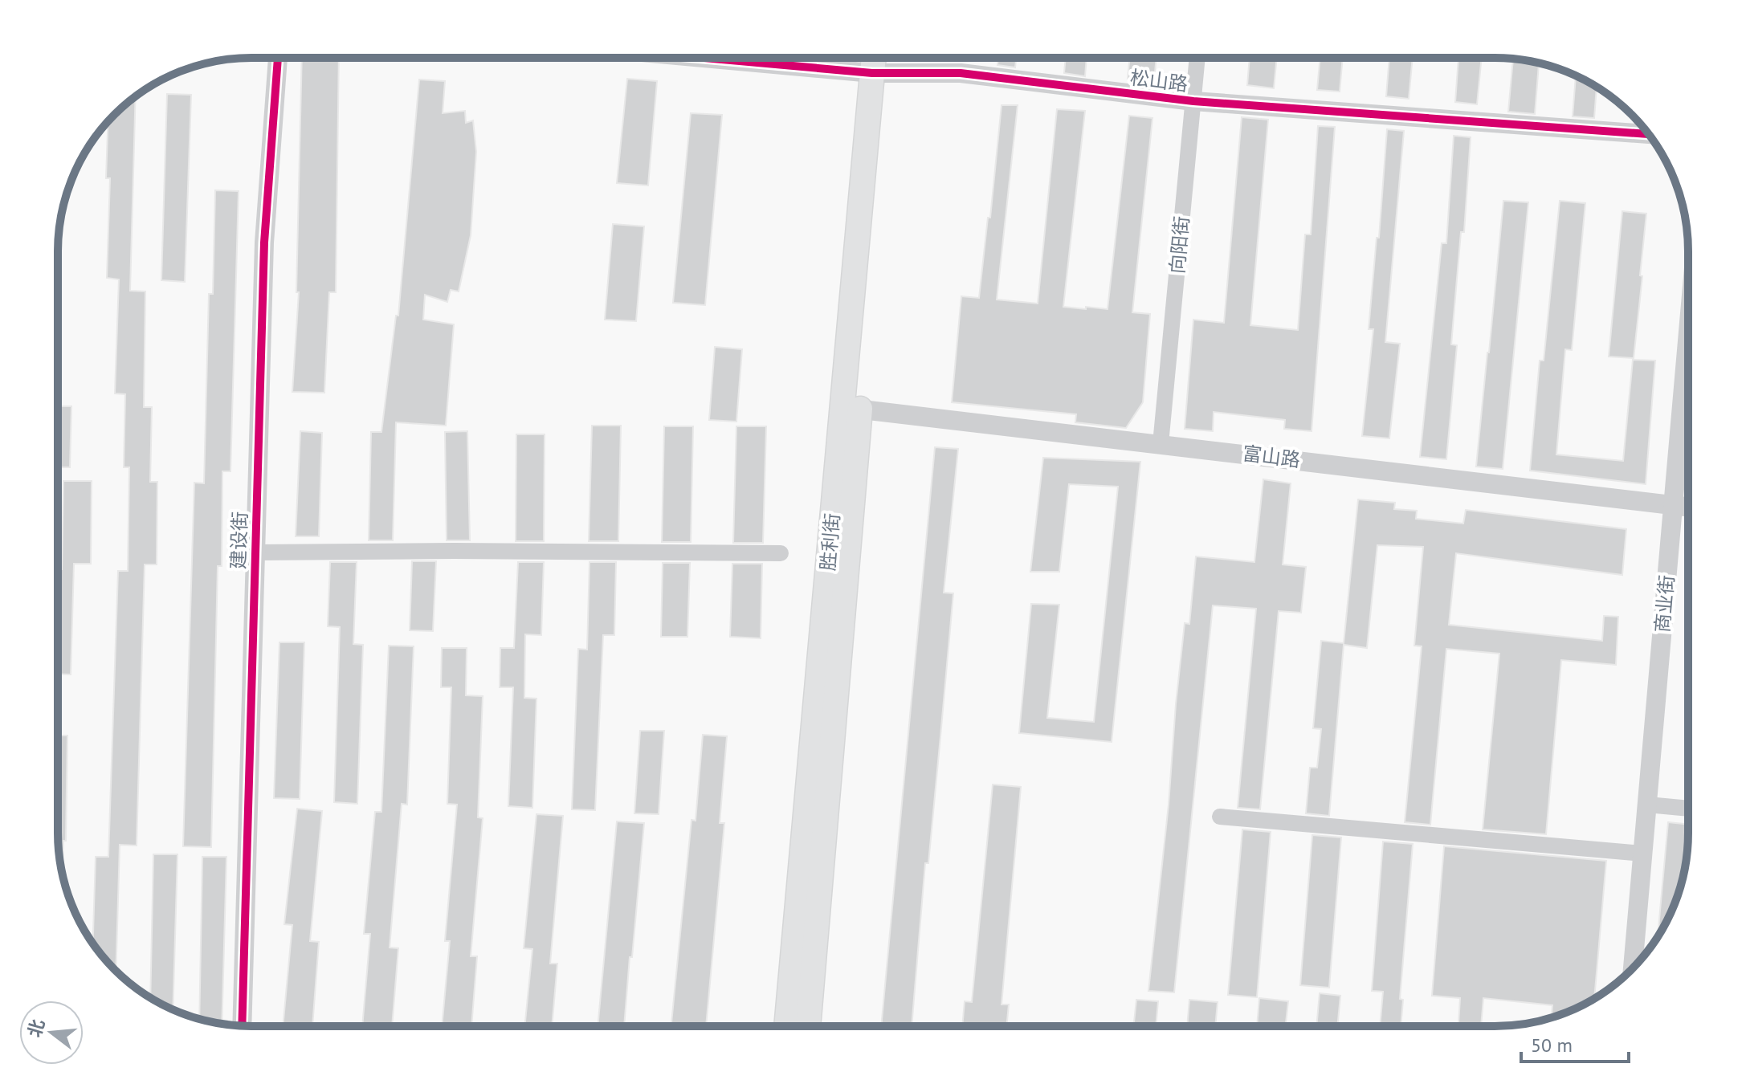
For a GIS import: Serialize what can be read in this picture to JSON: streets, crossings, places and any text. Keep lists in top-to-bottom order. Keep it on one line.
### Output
{"streets":{"main road":["胜利街"],"street":["松山路","向阳街","富山路","建设街","商业街"]},"crossings":[["松山路","向阳街"],["松山路","胜利街"],["向阳街","富山路"],["富山路","胜利街"],["富山路","商业街"]],"scale_bar":"50 m","north":"left"}
